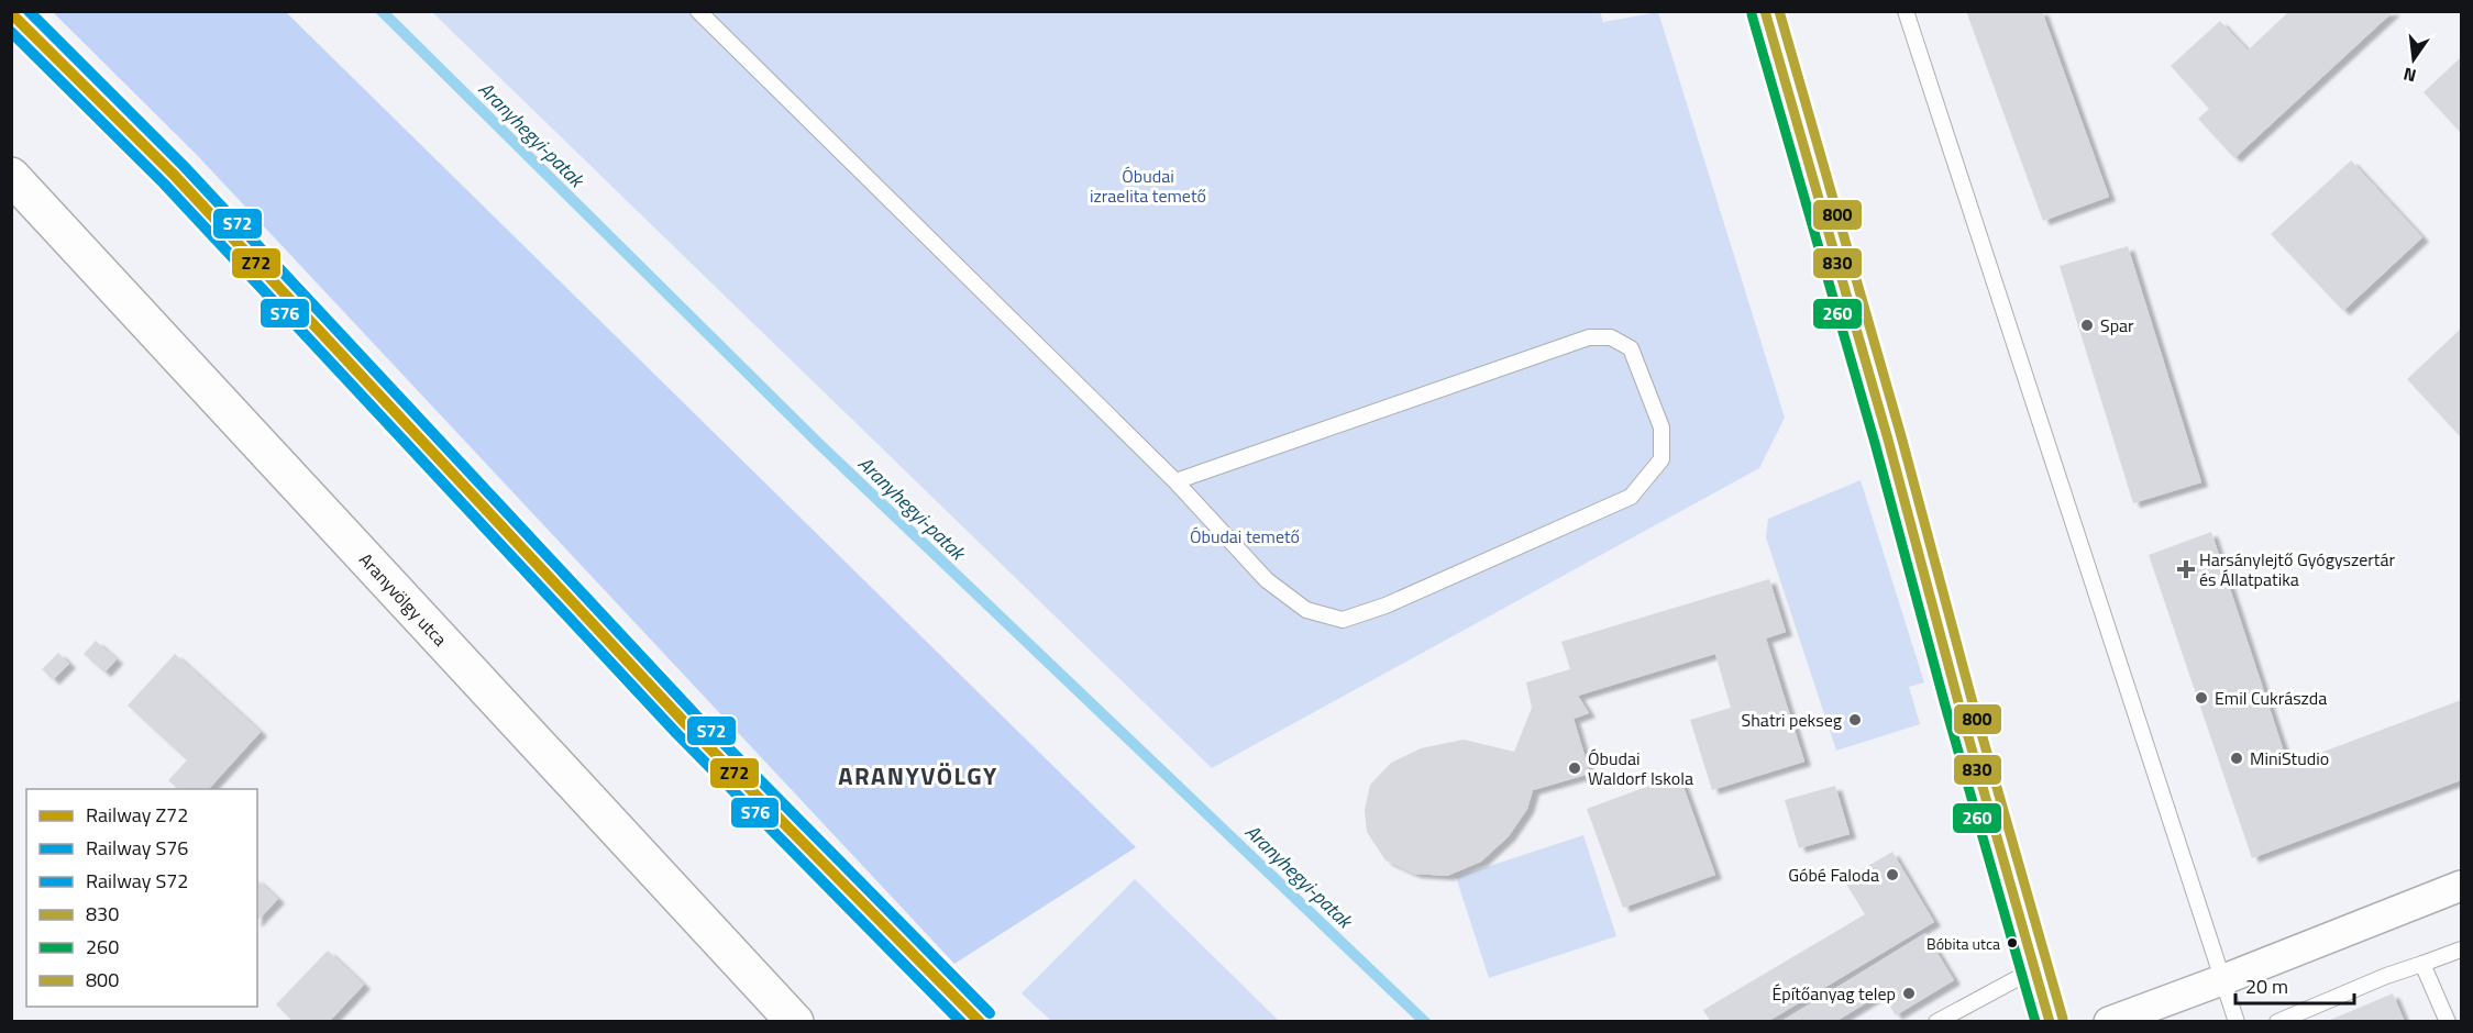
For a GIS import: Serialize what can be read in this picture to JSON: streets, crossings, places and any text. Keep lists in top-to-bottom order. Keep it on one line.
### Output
{"streets":{"street":["Aranyvölgy utca"]},"districts":["ARANYVÖLGY"],"water":["Aranyhegyi-patak"],"parks":["Óbudai izraelita temető","Óbudai temető"],"places":{"other":["Spar","Emil Cukrászda","Shatri pekseg","MiniStudio","Óbudai Waldorf Iskola","Góbé Faloda","Bóbita utca","Építőanyag telep"],"health":["Harsánylejtő Gyógyszertár és Állatpatika"]},"lines":["rail line S72","transit line 830","transit line 800","rail line Z72","transit line 260","rail line S76"],"legend":["Railway Z72","Railway S76","Railway S72","830","260","800"],"scale_bar":"20 m","north":"bottom"}
